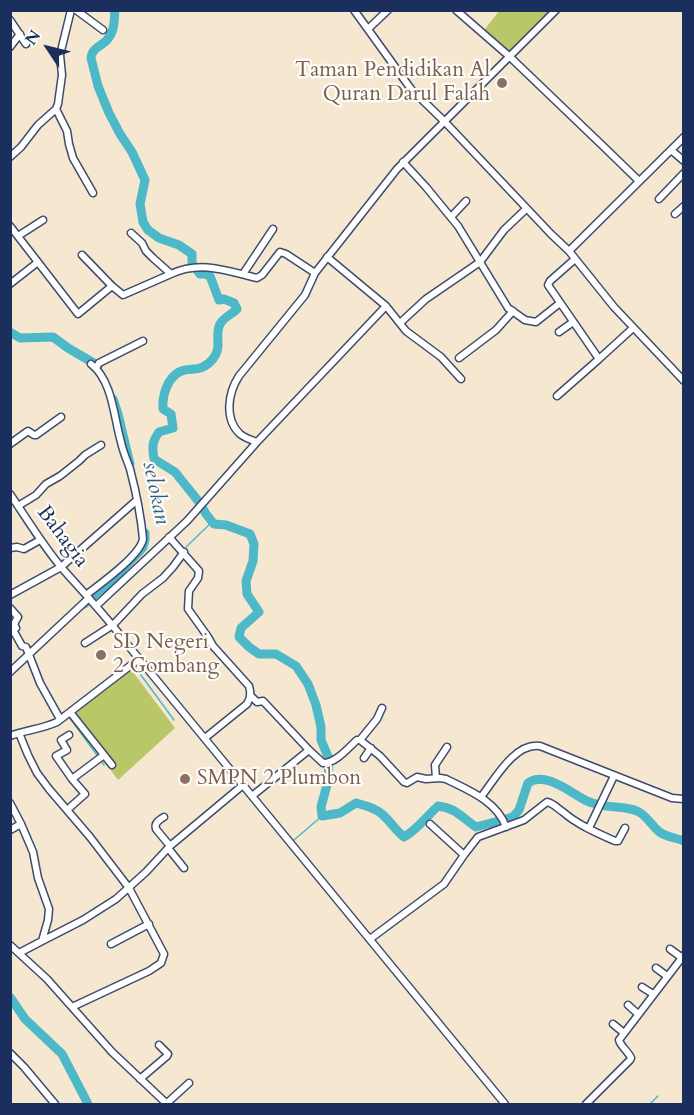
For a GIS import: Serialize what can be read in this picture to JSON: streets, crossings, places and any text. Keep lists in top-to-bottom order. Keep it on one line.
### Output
{"streets":{"street":["Bahagia"]},"water":["selokan"],"places":["Taman Pendidikan Al Quran Darul Falah","SD Negeri 2 Gombang","SMPN 2 Plumbon"],"north":"top left"}
